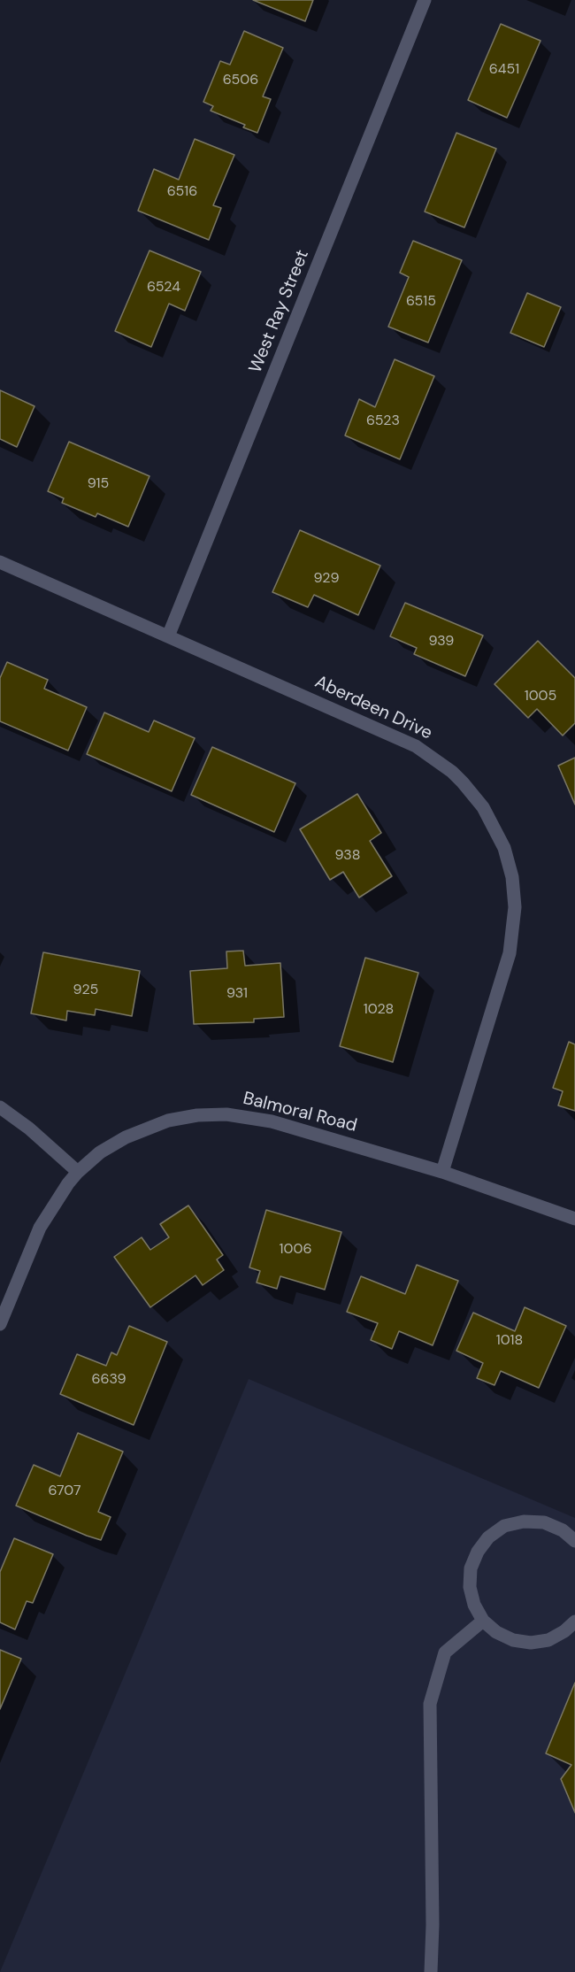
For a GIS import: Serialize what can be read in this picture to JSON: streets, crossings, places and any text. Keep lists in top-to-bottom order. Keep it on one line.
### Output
{"streets":{"street":["West Ray Street","Aberdeen Drive","Balmoral Road"]},"crossings":[["West Ray Street","Aberdeen Drive"],["Aberdeen Drive","Balmoral Road"]],"house_numbers":["6451","6506","6516","6524","6515","6523","915","929","939","1005","938","925","931","1028","1006","1018","6639","6707"]}
